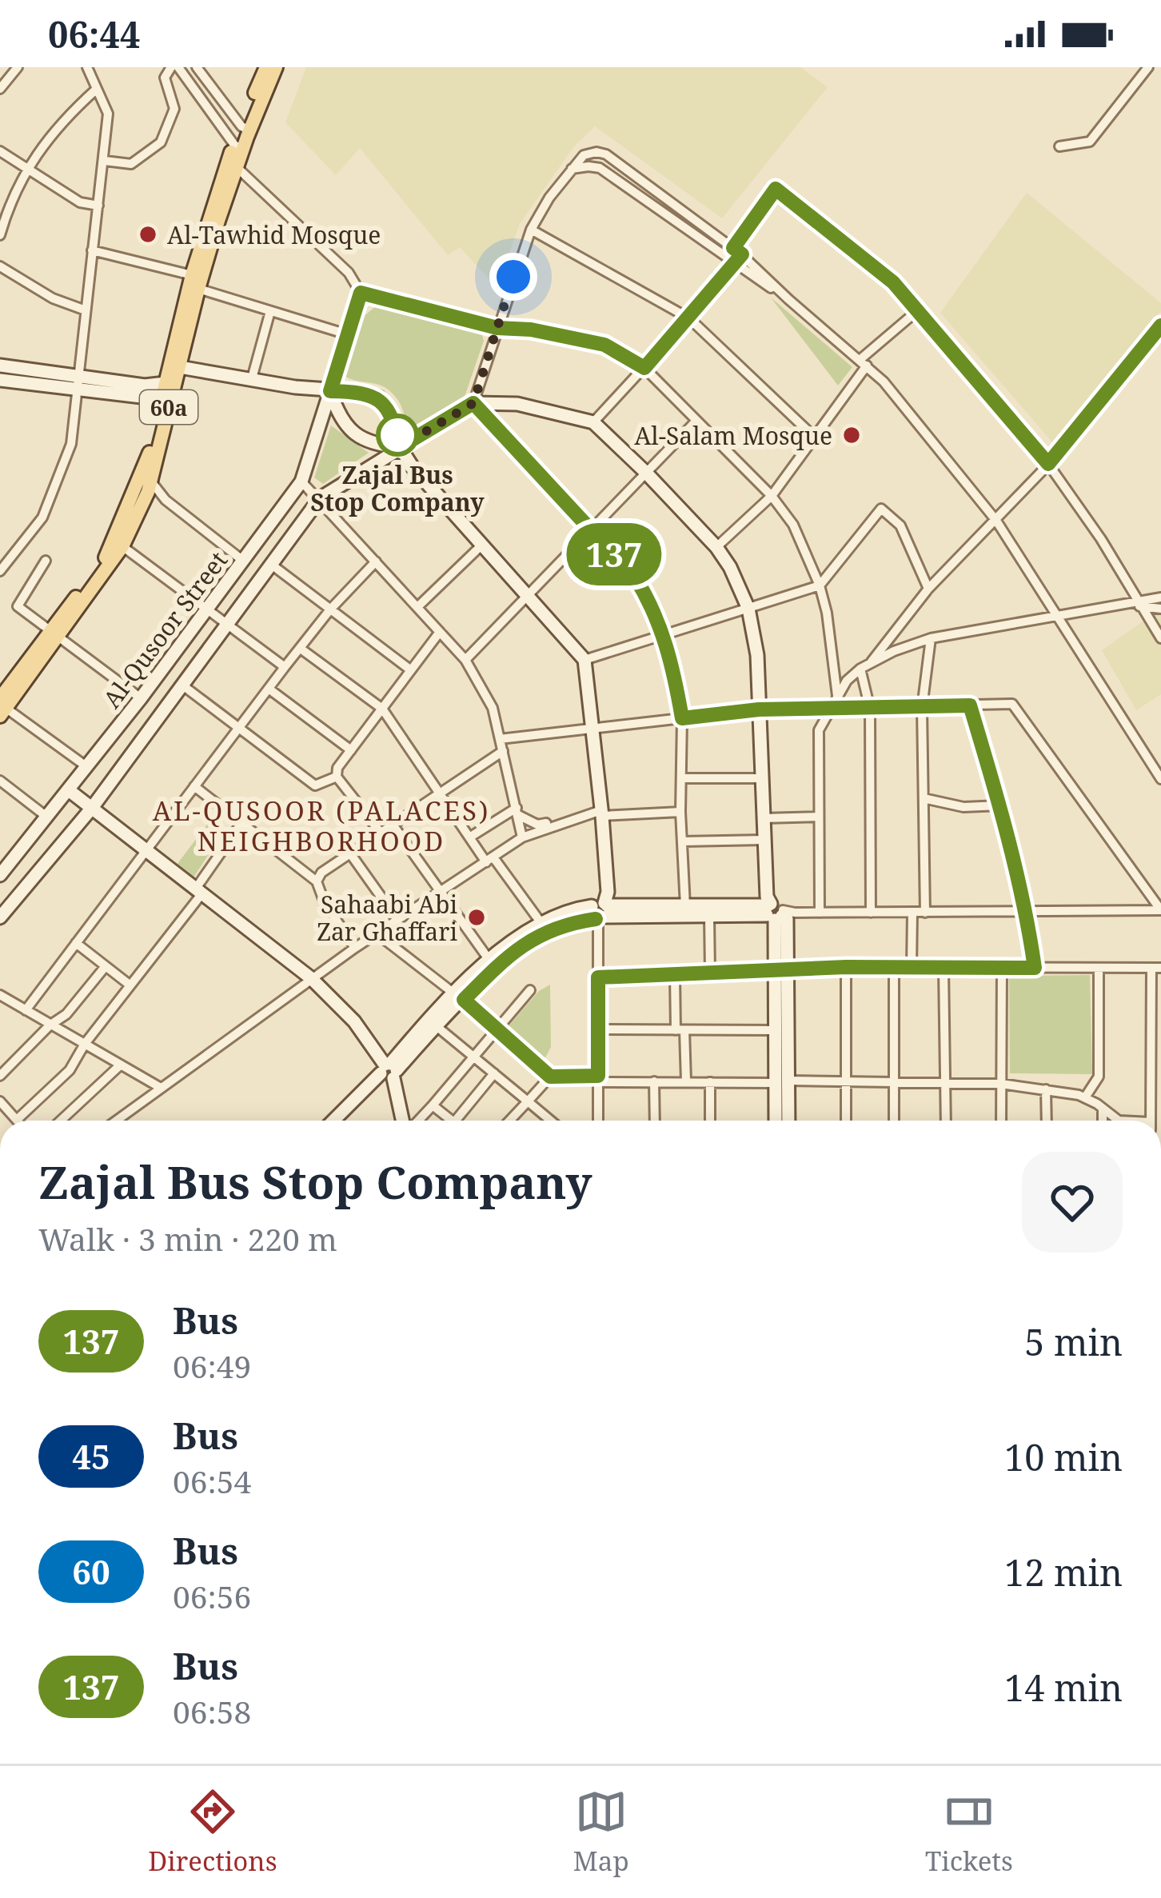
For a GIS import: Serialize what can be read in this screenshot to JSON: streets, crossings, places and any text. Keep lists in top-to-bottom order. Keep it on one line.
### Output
{"streets":{"main road":["60a"],"street":["Al-Qusoor Street"]},"districts":["AL-QUSOOR (PALACES) NEIGHBORHOOD"],"places":["Al-Tawhid Mosque","Zajal Bus Stop Company","Al-Salam Mosque","Sahaabi Abi Zar Ghaffari"],"lines":["bus line 137"],"page":{"status":"06:44","on_map":"137","heading":["Zajal Bus Stop Company","Walk · 3 min · 220 m"],"list":[{"mark":"137","name":"Bus","note":"06:49","value":"5 min"},{"mark":"45","name":"Bus","note":"06:54","value":"10 min"},{"mark":"60","name":"Bus","note":"06:56","value":"12 min"},{"mark":"137","name":"Bus","note":"06:58","value":"14 min"}],"tabs":["Directions","Map","Tickets"]}}
